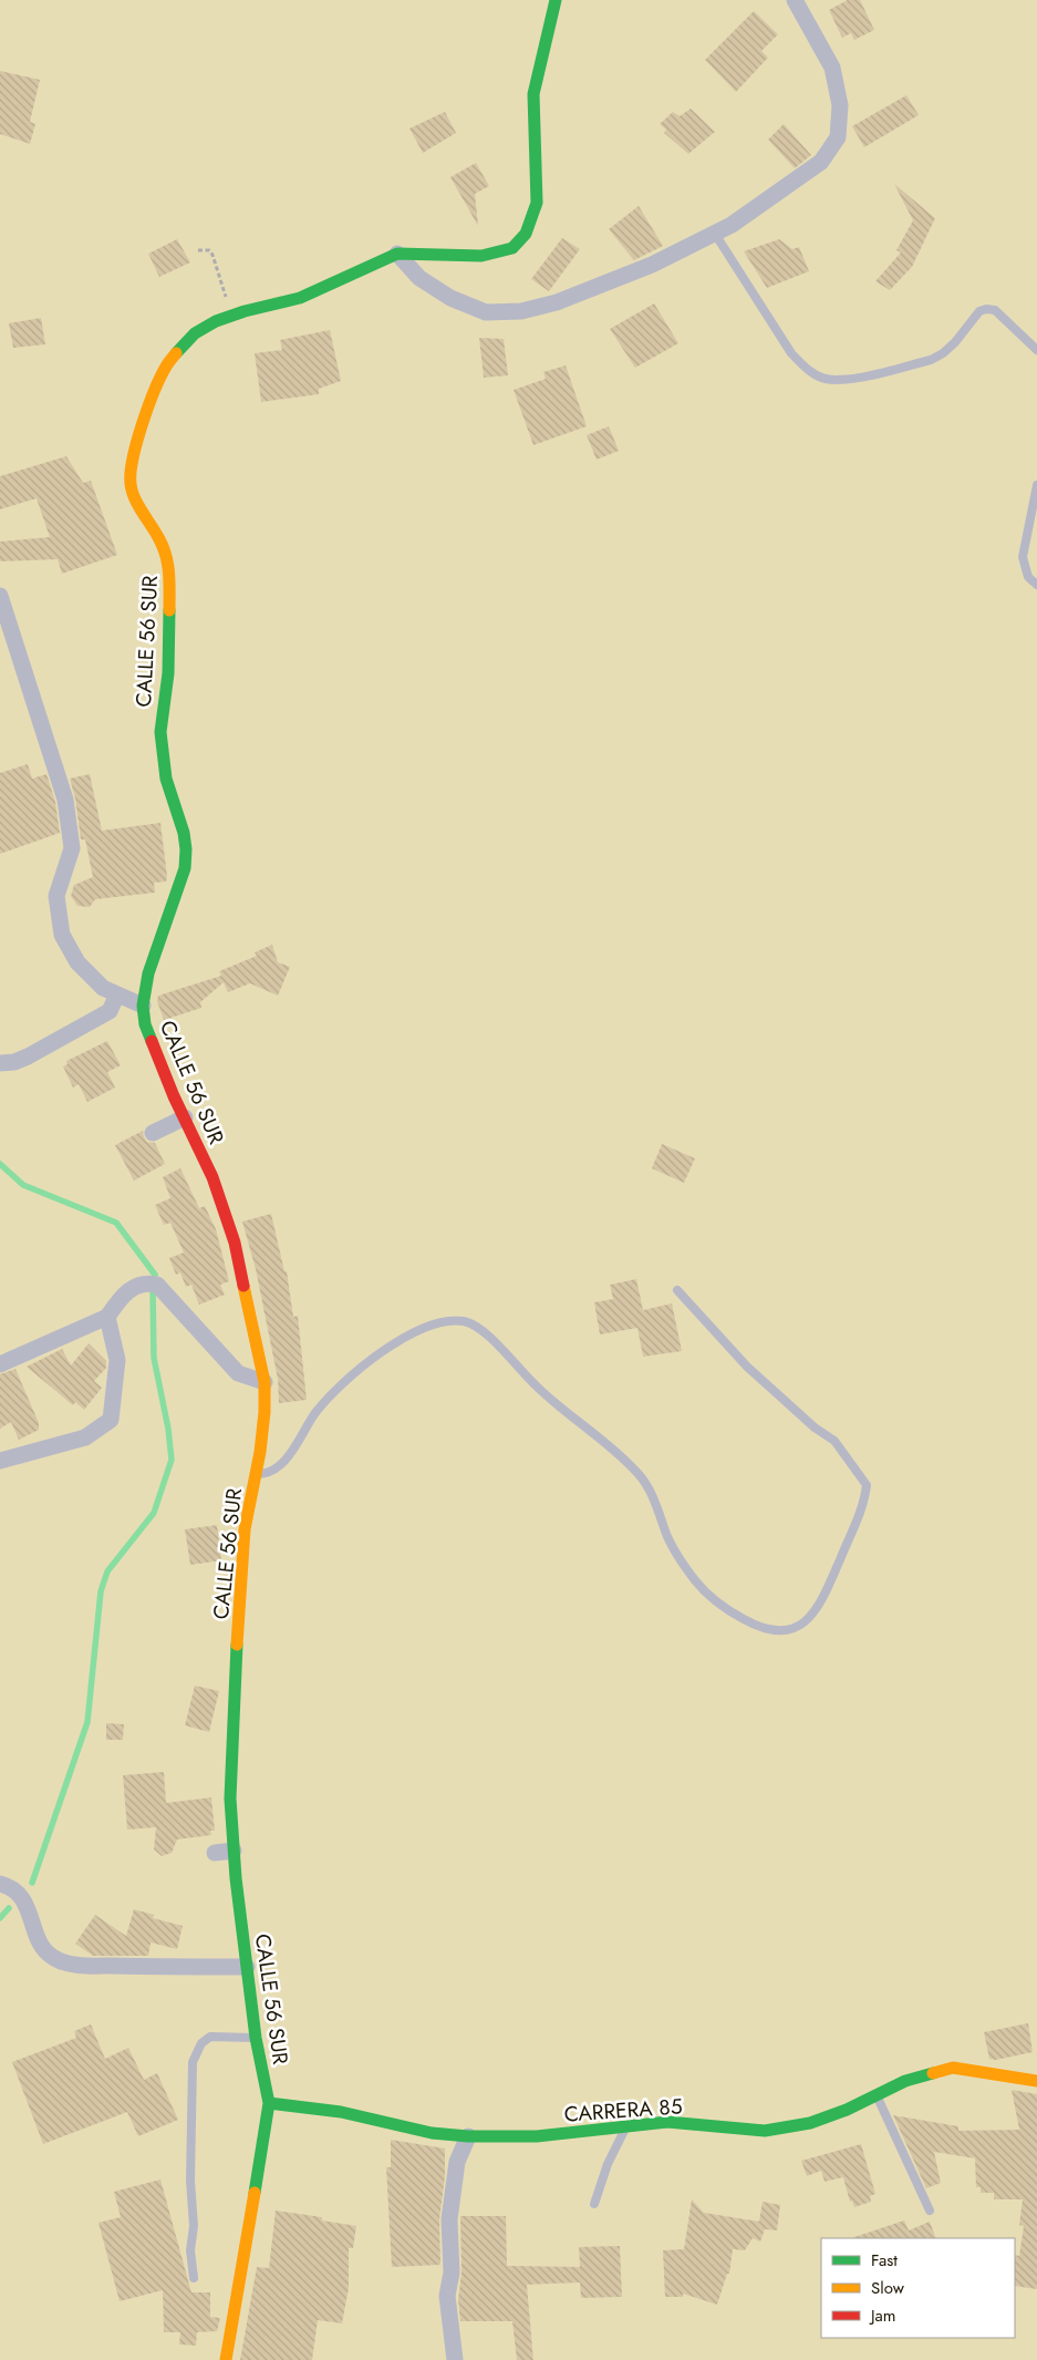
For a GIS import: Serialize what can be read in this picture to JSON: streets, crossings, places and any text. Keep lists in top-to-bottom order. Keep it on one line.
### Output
{"streets":{"street":["CALLE 56 SUR","CARRERA 85"]},"crossings":[["CALLE 56 SUR","CARRERA 85"]],"legend":["Fast","Slow","Jam"]}
